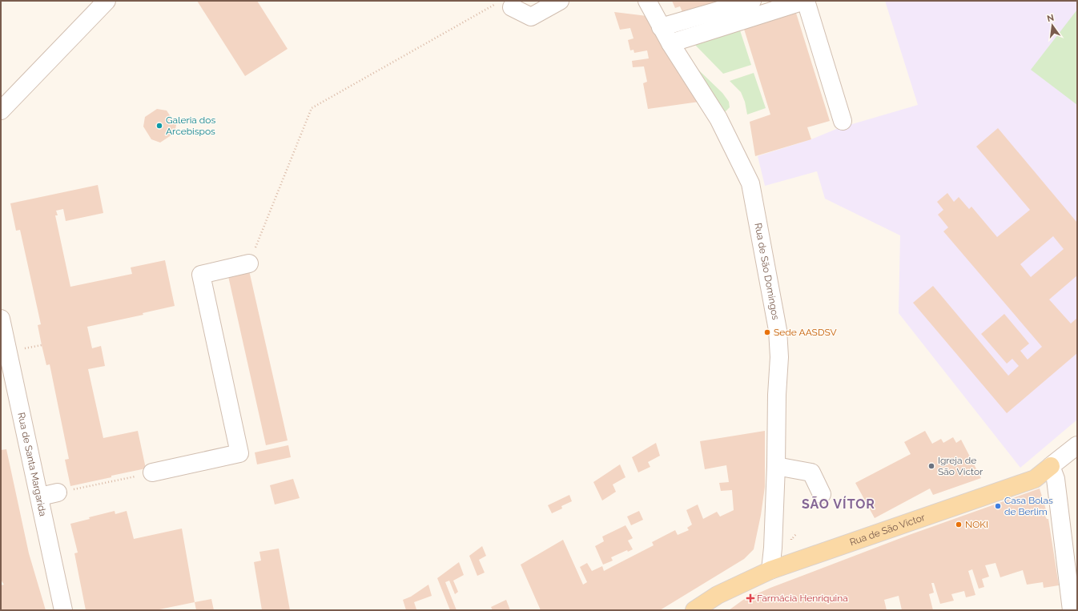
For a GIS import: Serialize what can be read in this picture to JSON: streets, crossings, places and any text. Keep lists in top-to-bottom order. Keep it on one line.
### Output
{"streets":{"main road":["Rua de São Victor"],"street":["Rua de São Domingos","Rua de Santa Margarida"]},"crossings":[["Rua de São Domingos","Rua de São Victor"]],"districts":["SÃO VÍTOR"],"places":{"other":["Galeria dos Arcebispos","Sede AASDSV","Igreja de São Victor","Casa Bolas de Berlim","NOKI"],"health":["Farmácia Henriquina"]},"north":"top"}
